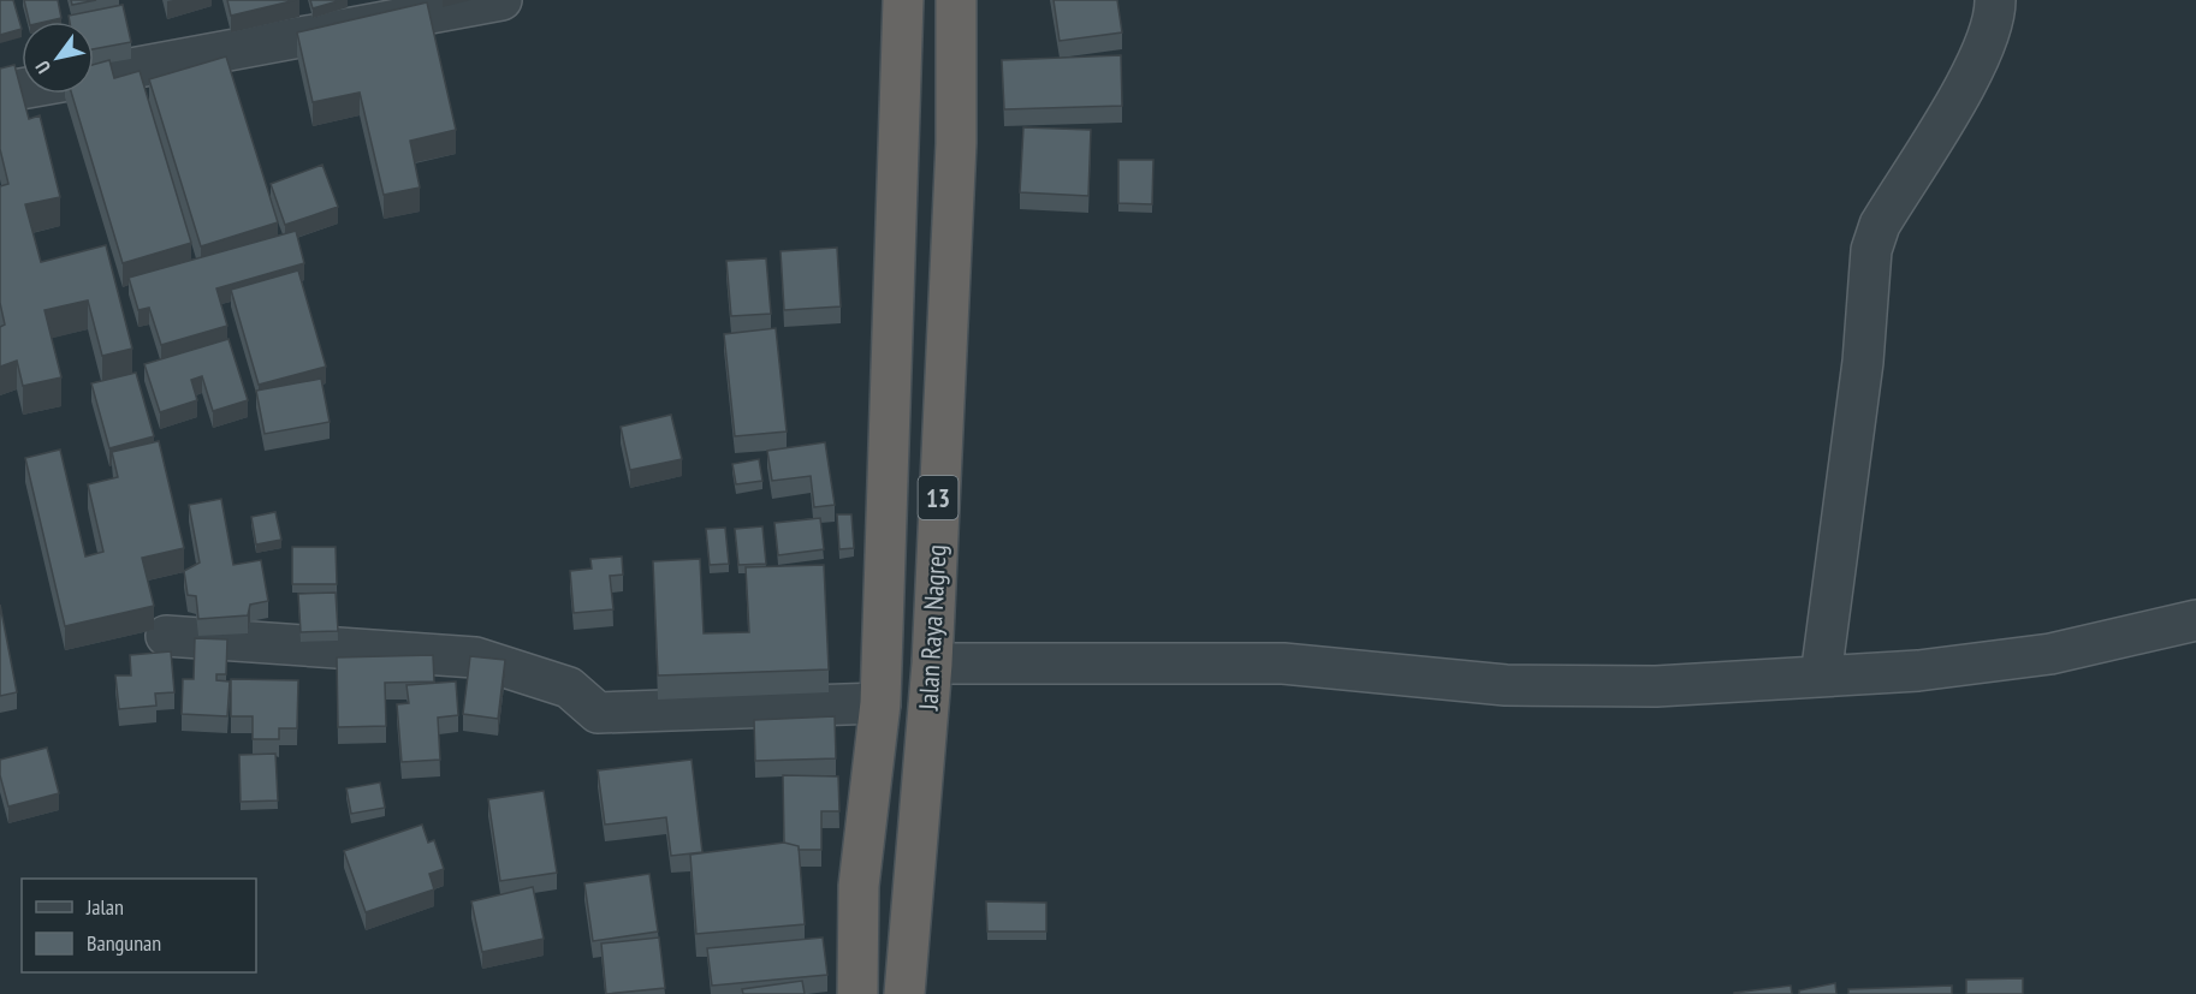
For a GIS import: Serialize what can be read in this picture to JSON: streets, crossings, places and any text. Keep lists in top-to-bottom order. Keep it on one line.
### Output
{"streets":{"highway":["13","Jalan Raya Nagreg"]},"legend":["Jalan","Bangunan"],"north":"bottom left"}
